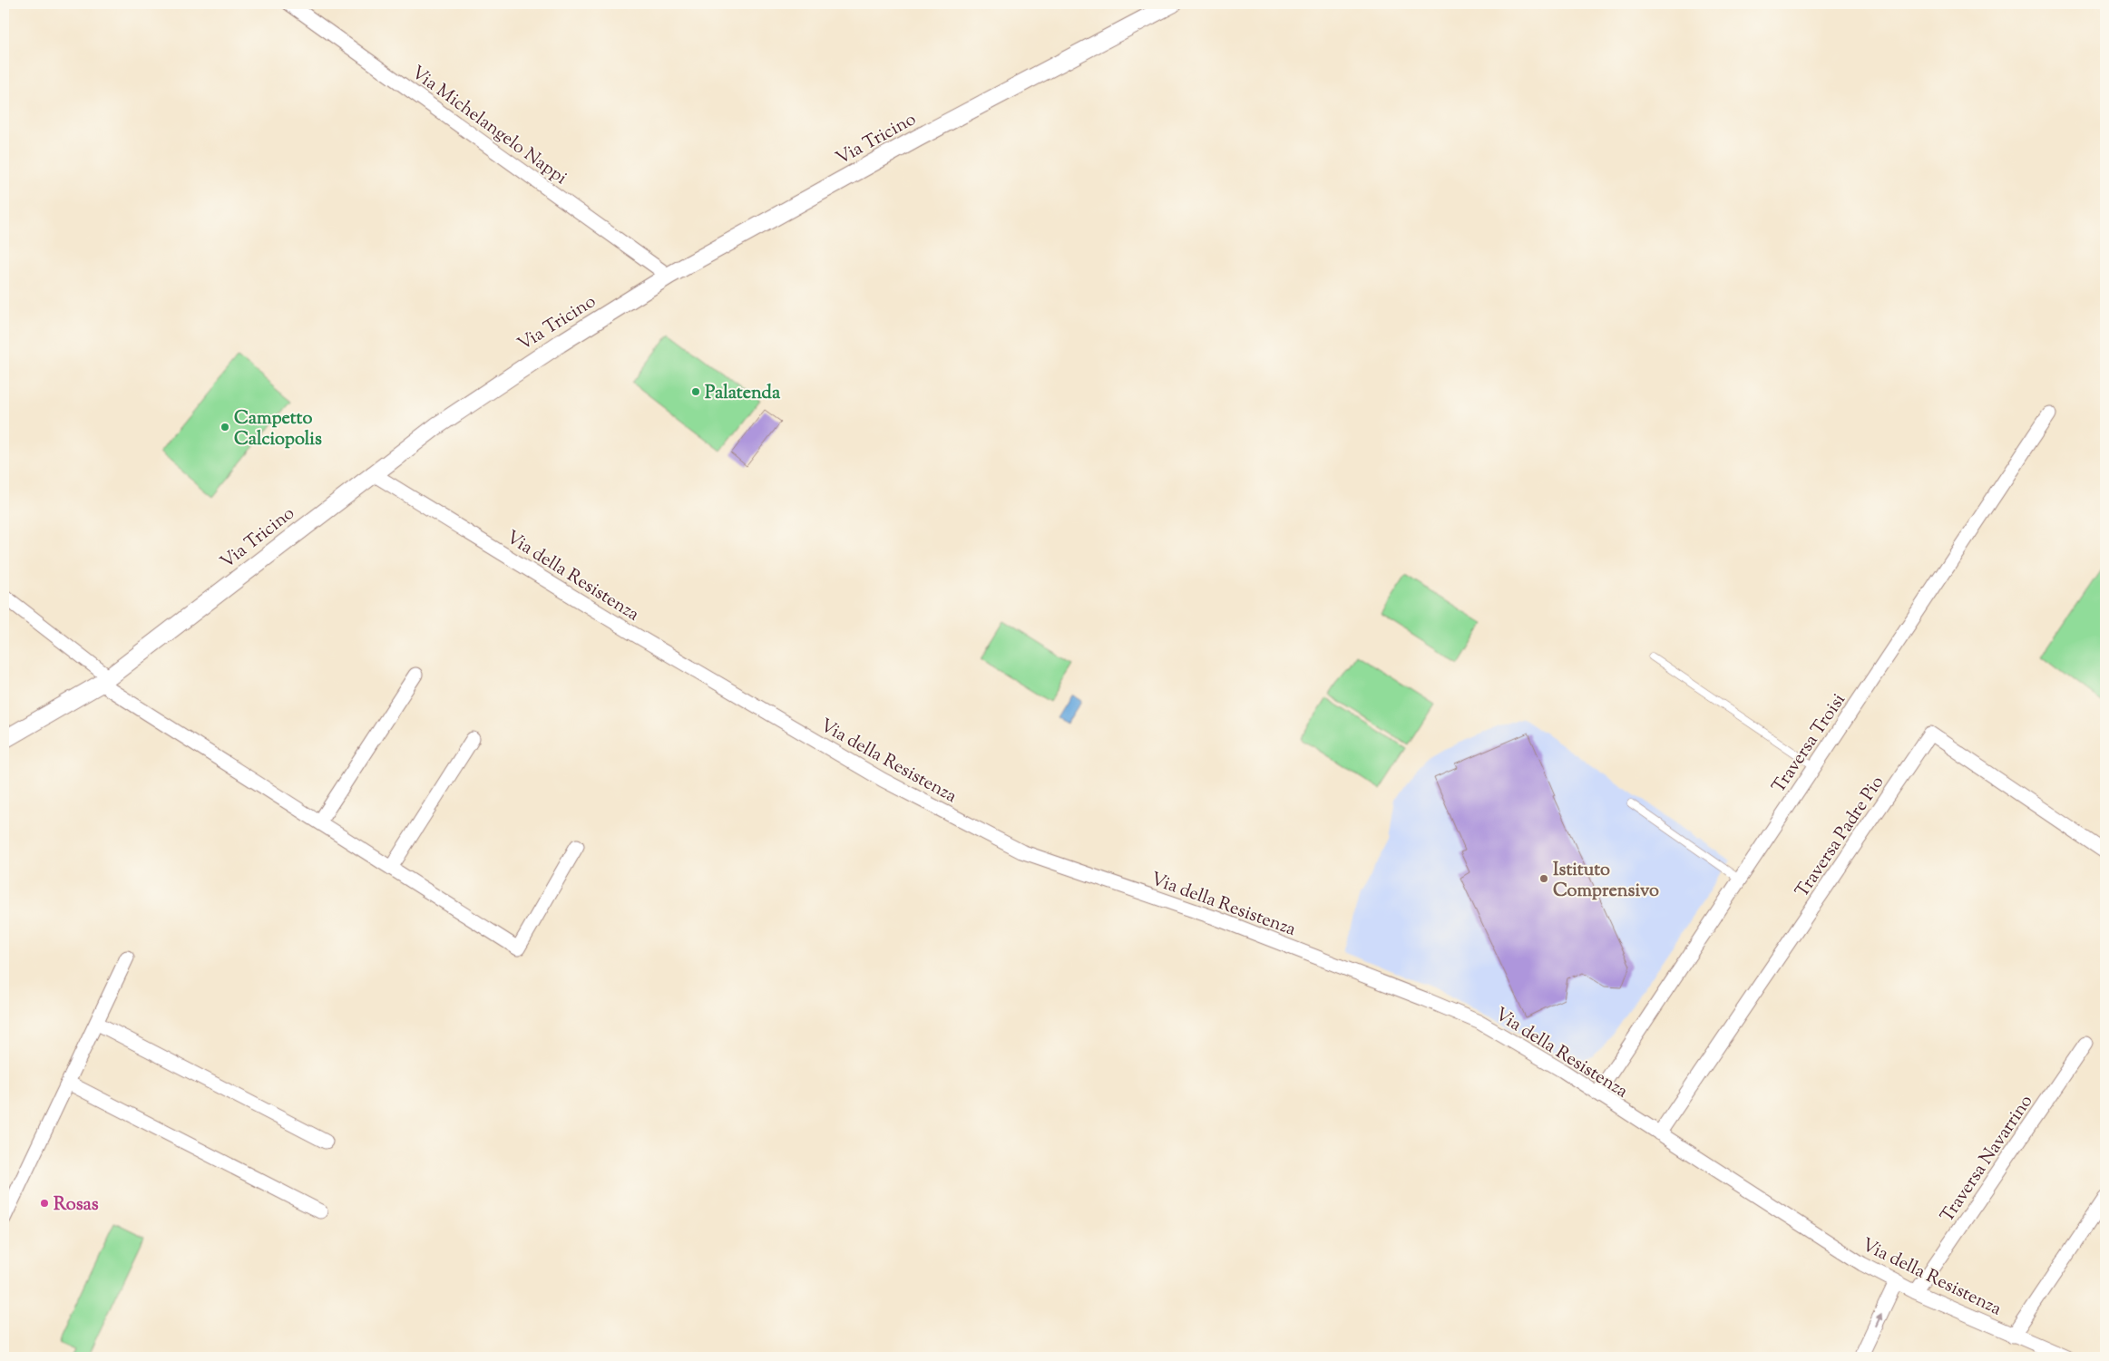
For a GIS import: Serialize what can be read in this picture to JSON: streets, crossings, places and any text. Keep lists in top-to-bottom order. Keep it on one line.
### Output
{"streets":{"street":["Via Michelangelo Nappi","Via Tricino","Via della Resistenza","Traversa Troisi","Traversa Padre Pio","Traversa Navarrino"]},"crossings":[["Via Michelangelo Nappi","Via Tricino"],["Via Tricino","Via della Resistenza"],["Via della Resistenza","Traversa Troisi"],["Via della Resistenza","Traversa Padre Pio"],["Via della Resistenza","Traversa Navarrino"]],"places":["Palatenda","Campetto Calciopolis","Istituto Comprensivo","Rosas"]}
